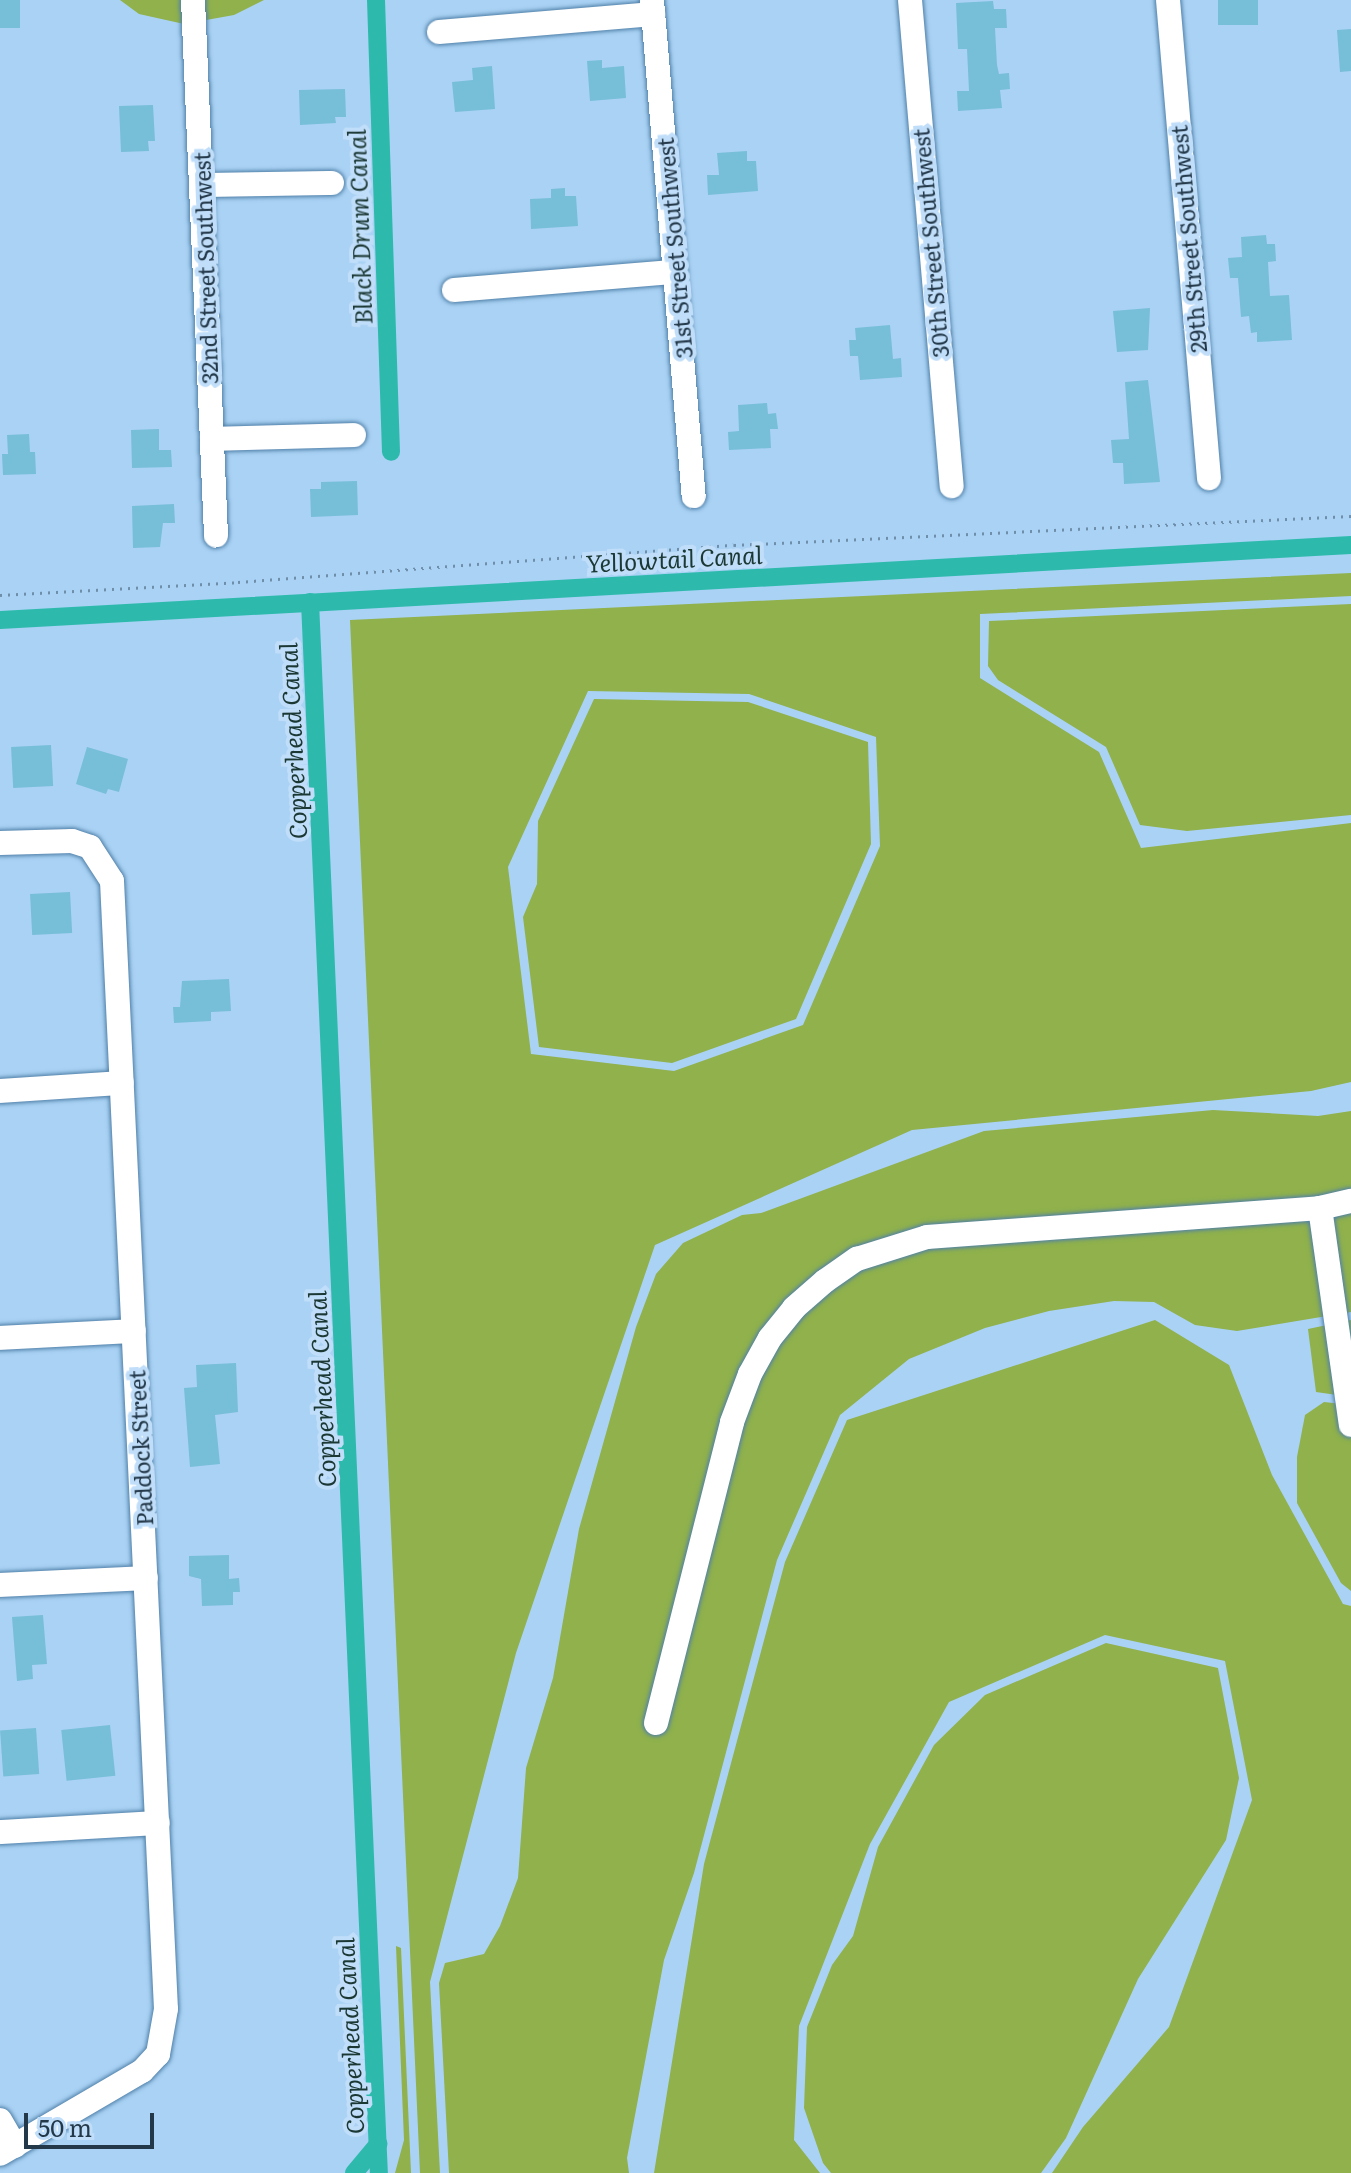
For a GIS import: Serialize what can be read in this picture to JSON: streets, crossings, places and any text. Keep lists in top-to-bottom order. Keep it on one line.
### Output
{"streets":{"street":["29th Street Southwest","30th Street Southwest","31st Street Southwest","32nd Street Southwest","Paddock Street"]},"water":["Black Drum Canal","Yellowtail Canal","Copperhead Canal"],"scale_bar":"50 m"}
